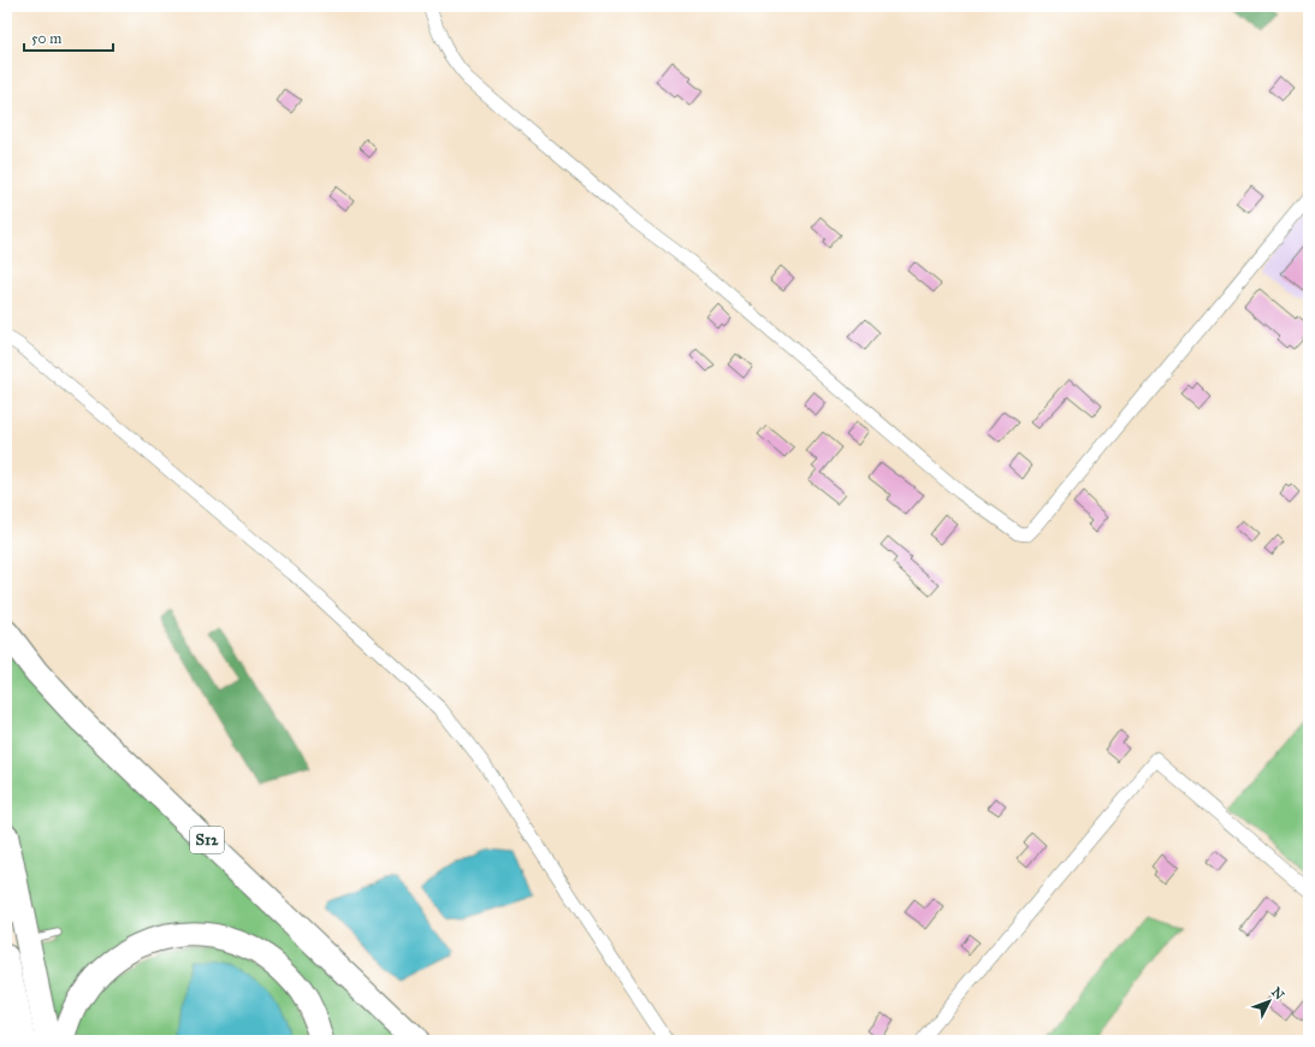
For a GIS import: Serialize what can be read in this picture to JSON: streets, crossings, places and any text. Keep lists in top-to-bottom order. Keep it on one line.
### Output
{"streets":{"highway":["S12"]},"scale_bar":"50 m","north":"top right"}
